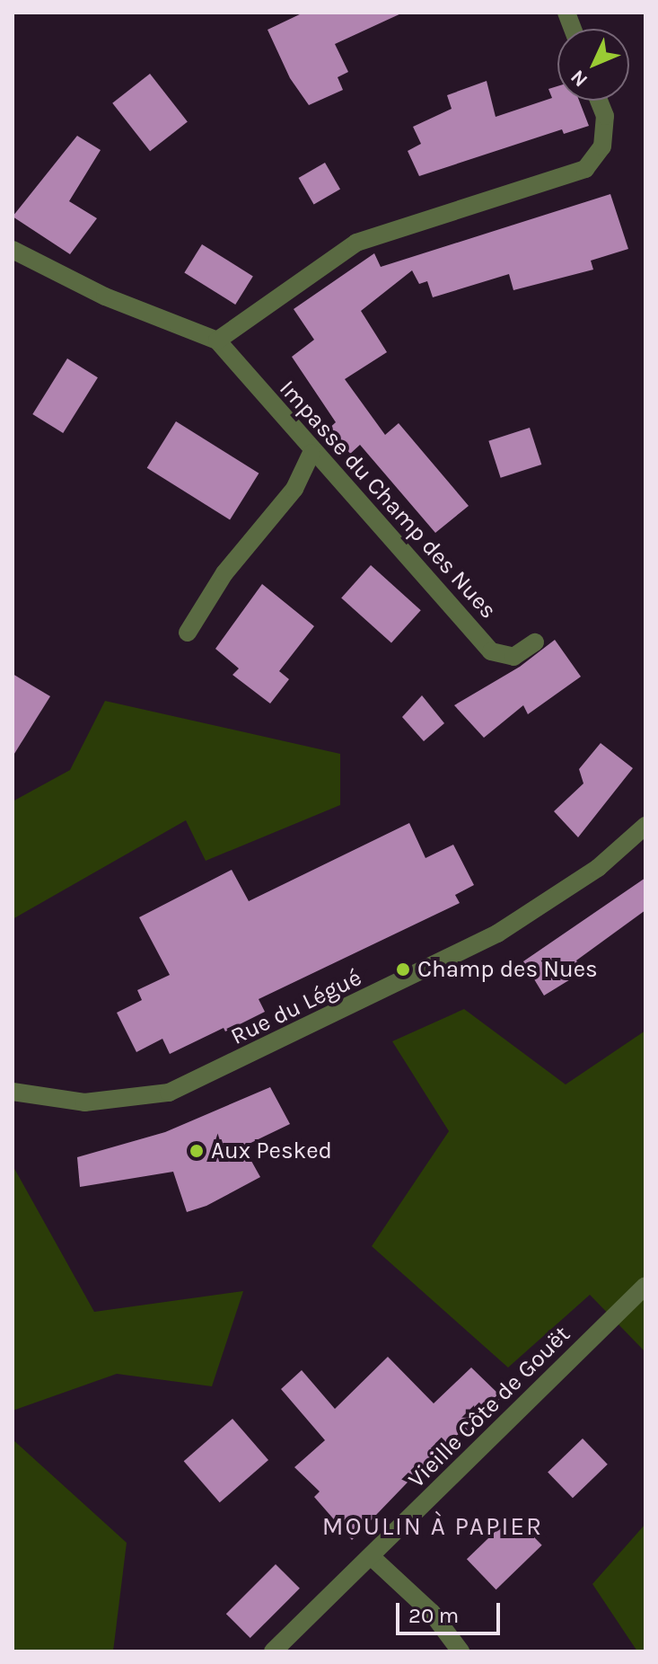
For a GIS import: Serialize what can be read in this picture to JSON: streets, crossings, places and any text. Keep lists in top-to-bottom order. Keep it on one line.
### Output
{"streets":{"street":["Impasse du Champ des Nues","Rue du Légué","Vieille Côte de Gouët"]},"districts":["MOULIN À PAPIER"],"places":["Champ des Nues","Aux Pesked"],"scale_bar":"20 m","north":"bottom left"}
